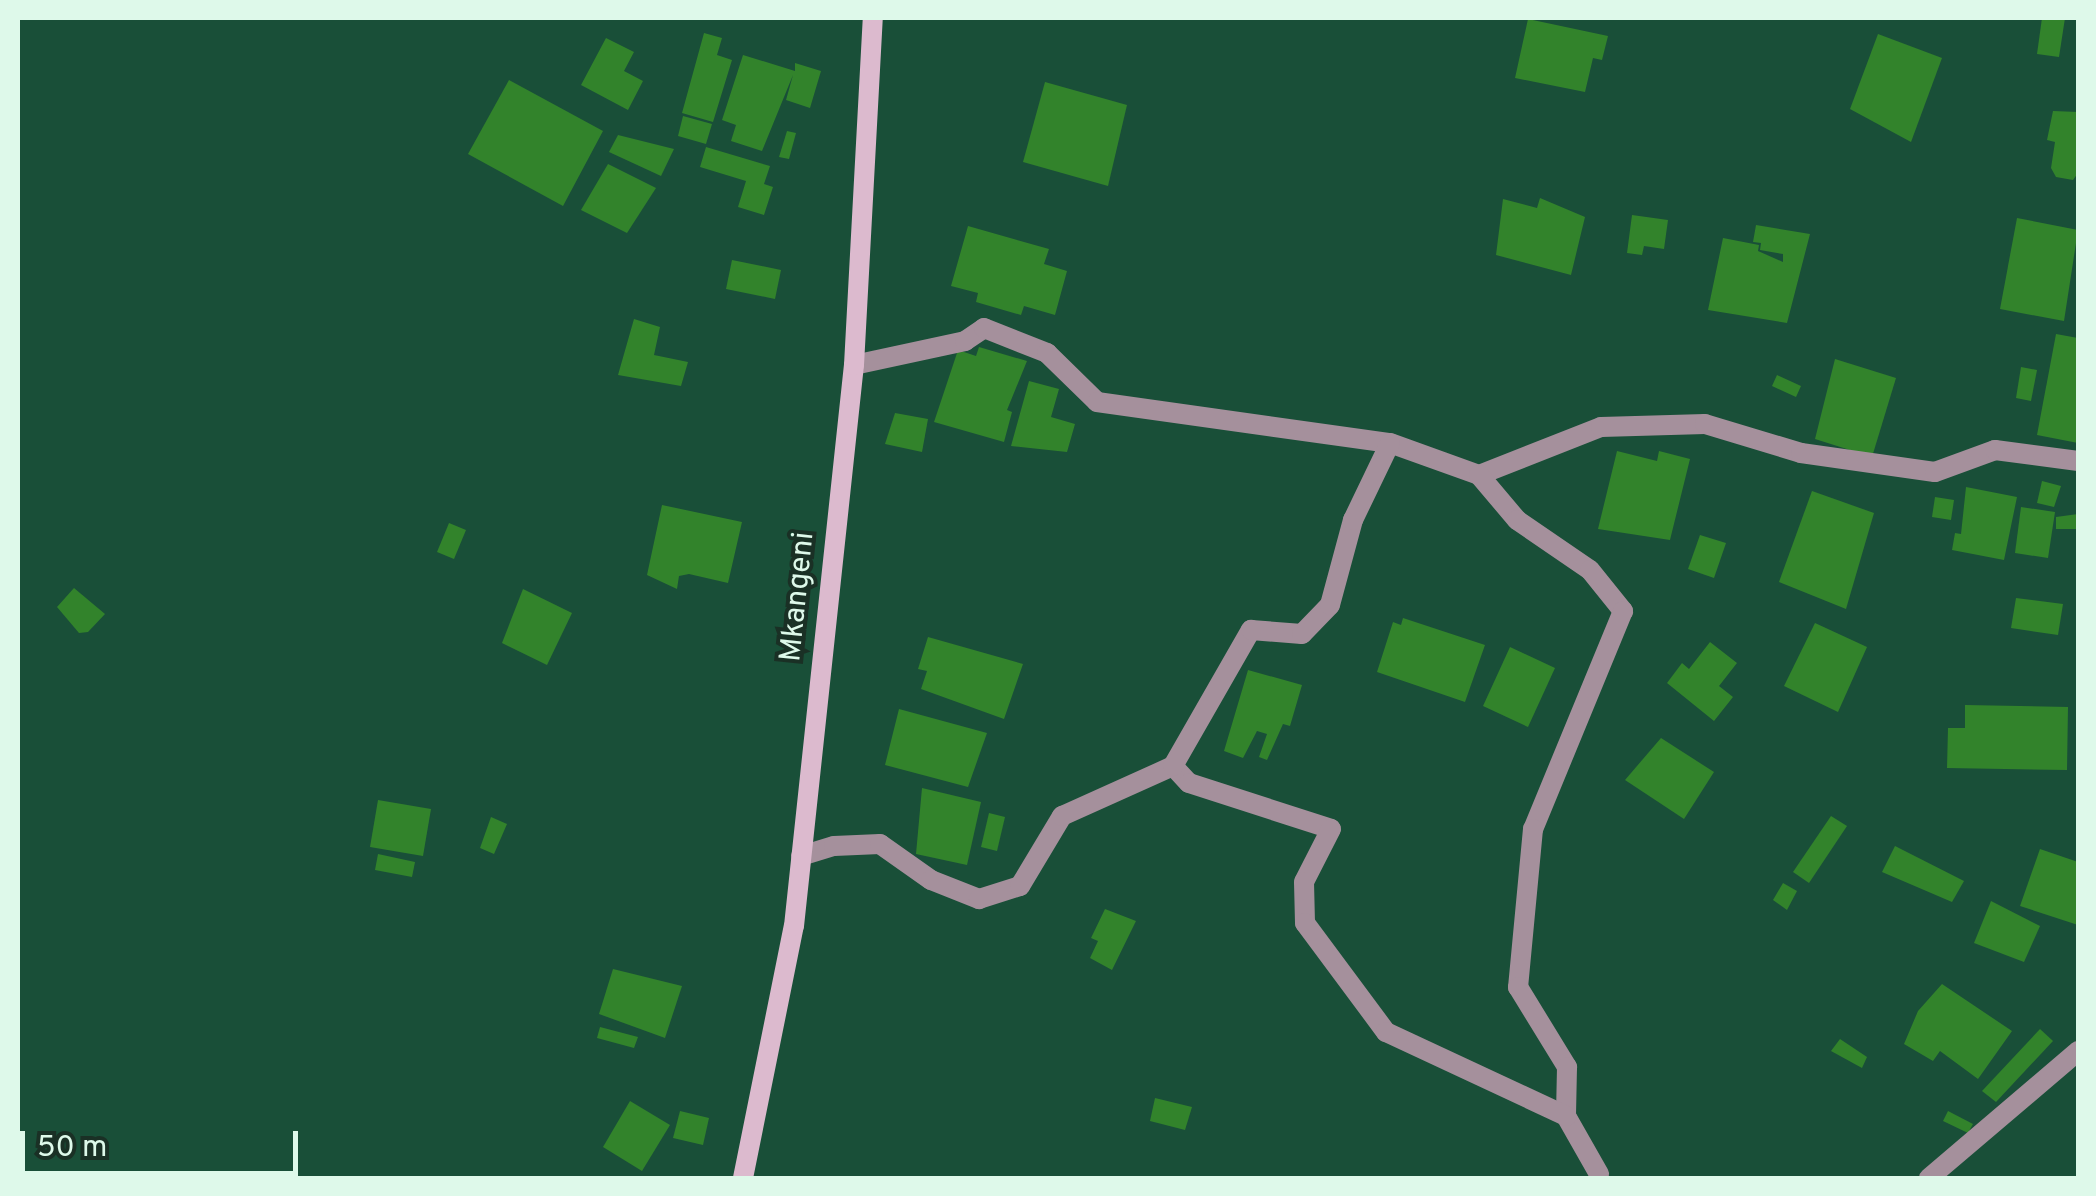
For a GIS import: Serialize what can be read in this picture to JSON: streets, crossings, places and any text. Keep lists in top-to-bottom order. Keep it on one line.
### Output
{"streets":{"street":["Mkangeni"]},"scale_bar":"50 m"}
